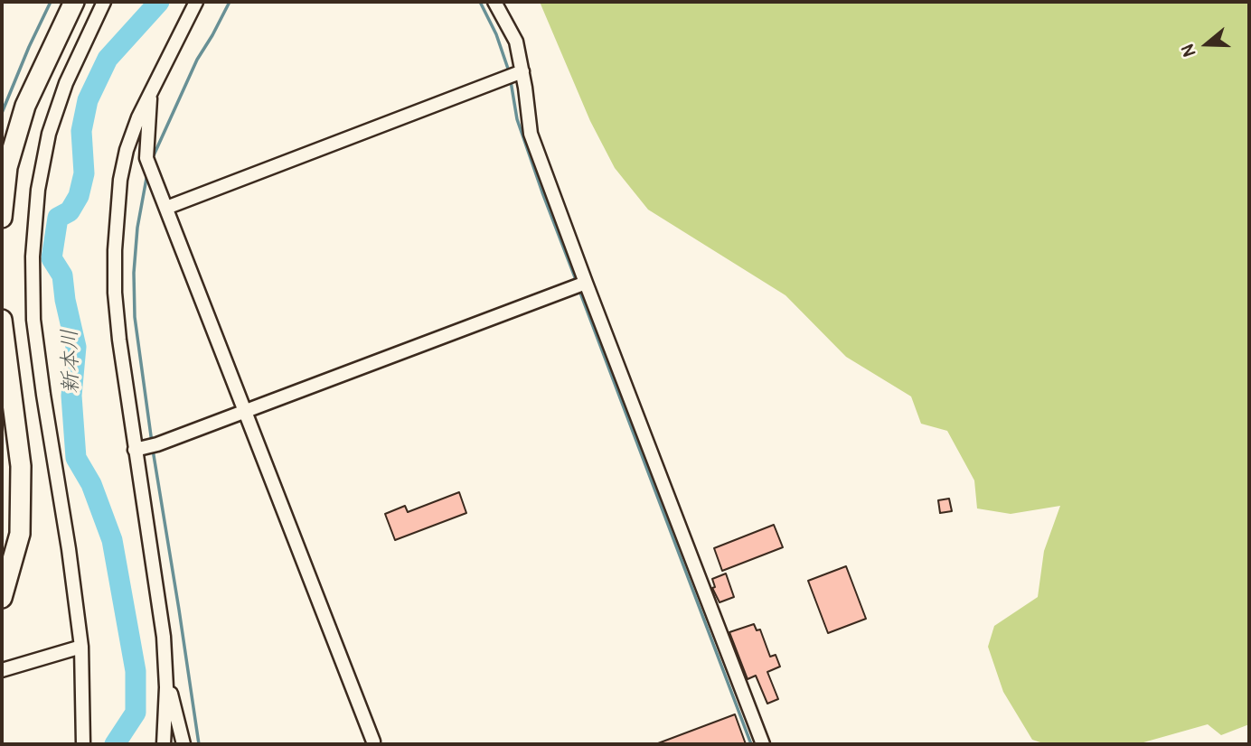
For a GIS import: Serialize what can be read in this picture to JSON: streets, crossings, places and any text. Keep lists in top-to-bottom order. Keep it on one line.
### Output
{"water":["新本川"],"north":"left"}
